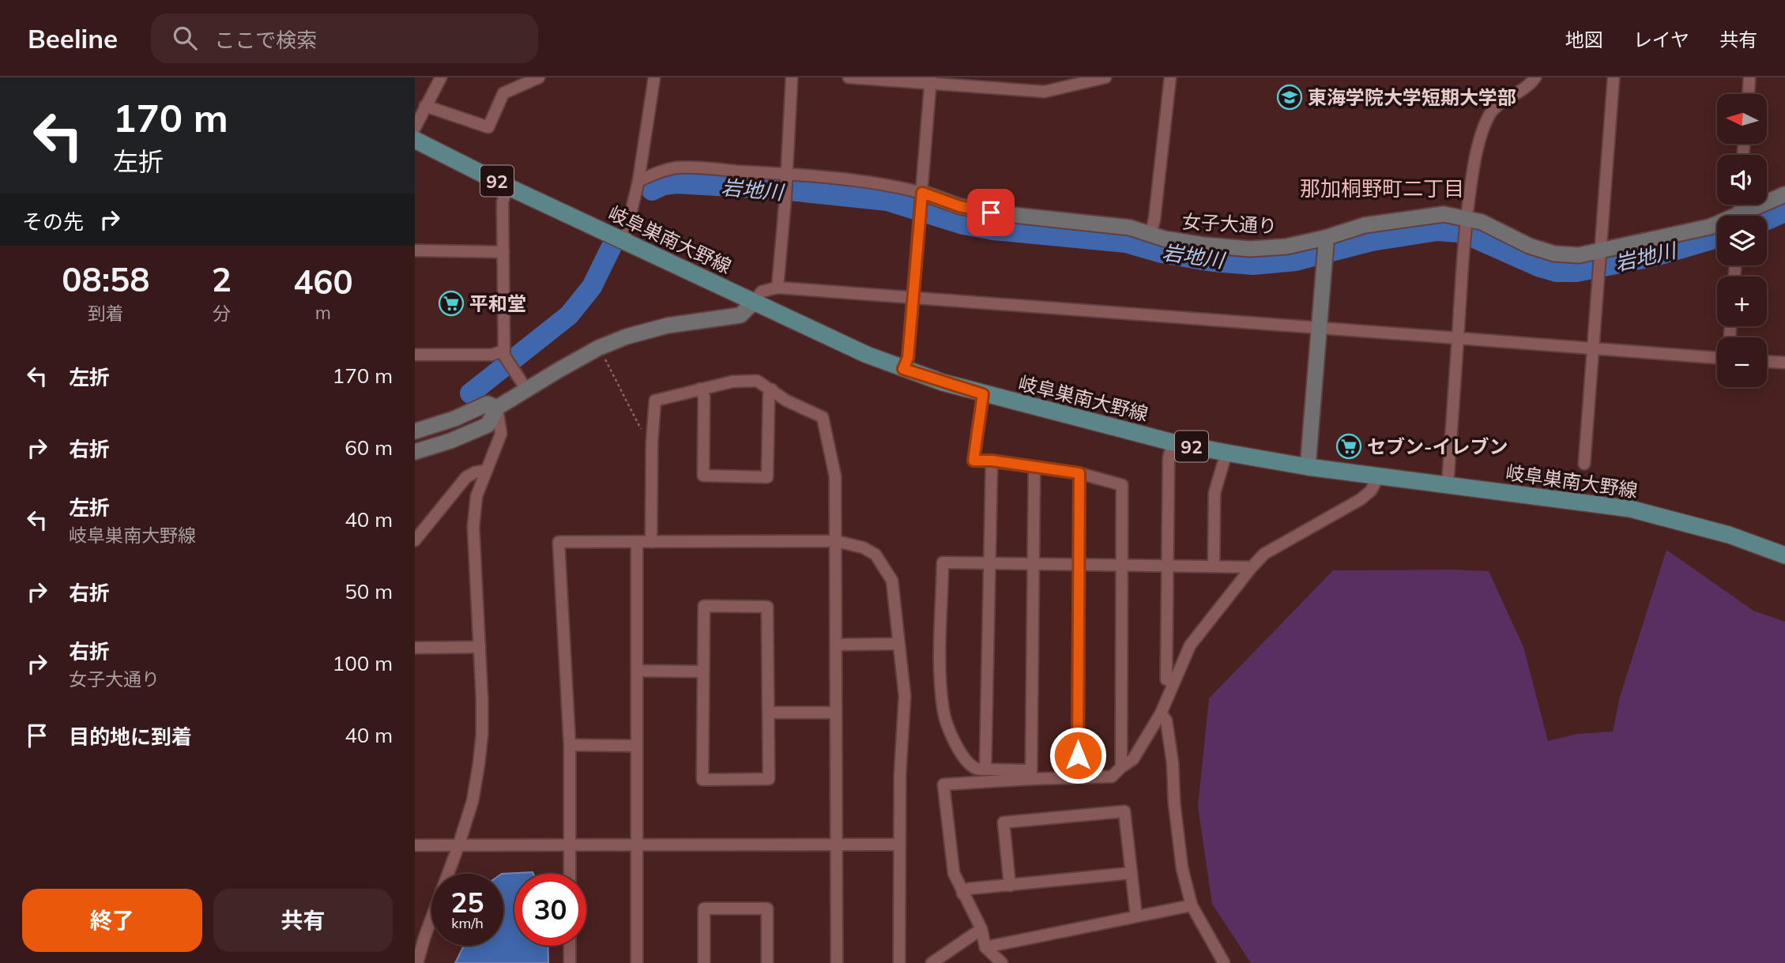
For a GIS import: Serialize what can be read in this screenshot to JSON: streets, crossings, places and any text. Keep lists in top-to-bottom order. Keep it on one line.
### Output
{"streets":{"main road":["92","岐阜巣南大野線"],"street":["女子大通り"]},"districts":["那加桐野町二丁目"],"water":["岩地川"],"places":{"school or university":["東海学院大学短期大学部"],"supermarket":["平和堂","セブン-イレブン"]},"north":"left","page":{"header":"Beeline","search":"ここで検索","nav":["地図","レイヤ","共有"],"turn":["170 m","左折"],"map_buttons":["+","−"],"then":"その先","eta":["08:58","到着","2","分","460","m"],"list":[{"name":"左折","value":"170 m"},{"name":"右折","value":"60 m"},{"name":"左折","note":"岐阜巣南大野線","value":"40 m"},{"name":"右折","value":"50 m"},{"name":"右折","note":"女子大通り","value":"100 m"},{"name":"目的地に到着","value":"40 m"}],"speed":"25 km/h","limit":"30","buttons":["終了","共有"]}}
